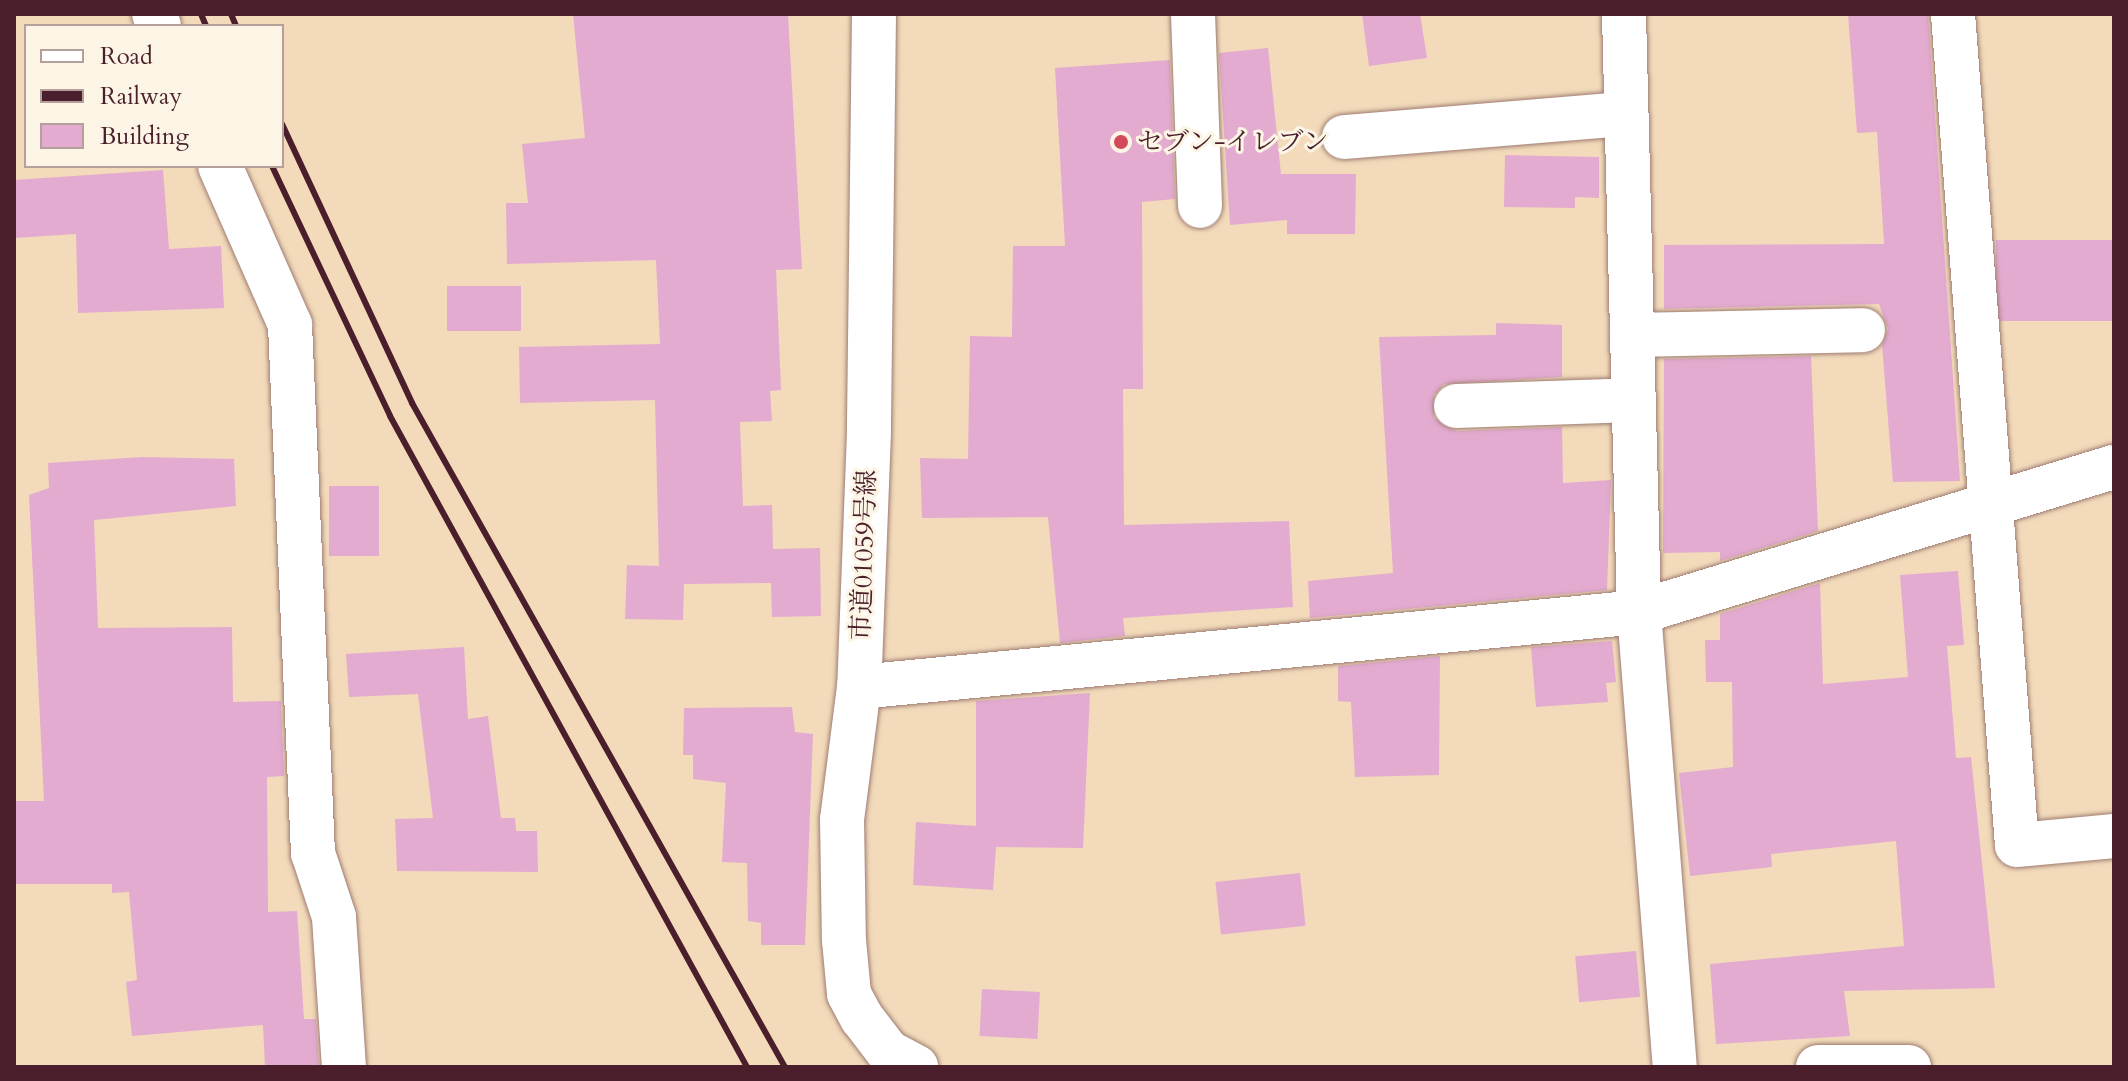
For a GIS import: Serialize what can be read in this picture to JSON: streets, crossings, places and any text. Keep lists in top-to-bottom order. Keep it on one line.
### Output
{"streets":{"street":["市道01059号線"]},"places":["セブン-イレブン"],"legend":["Road","Railway","Building"]}
